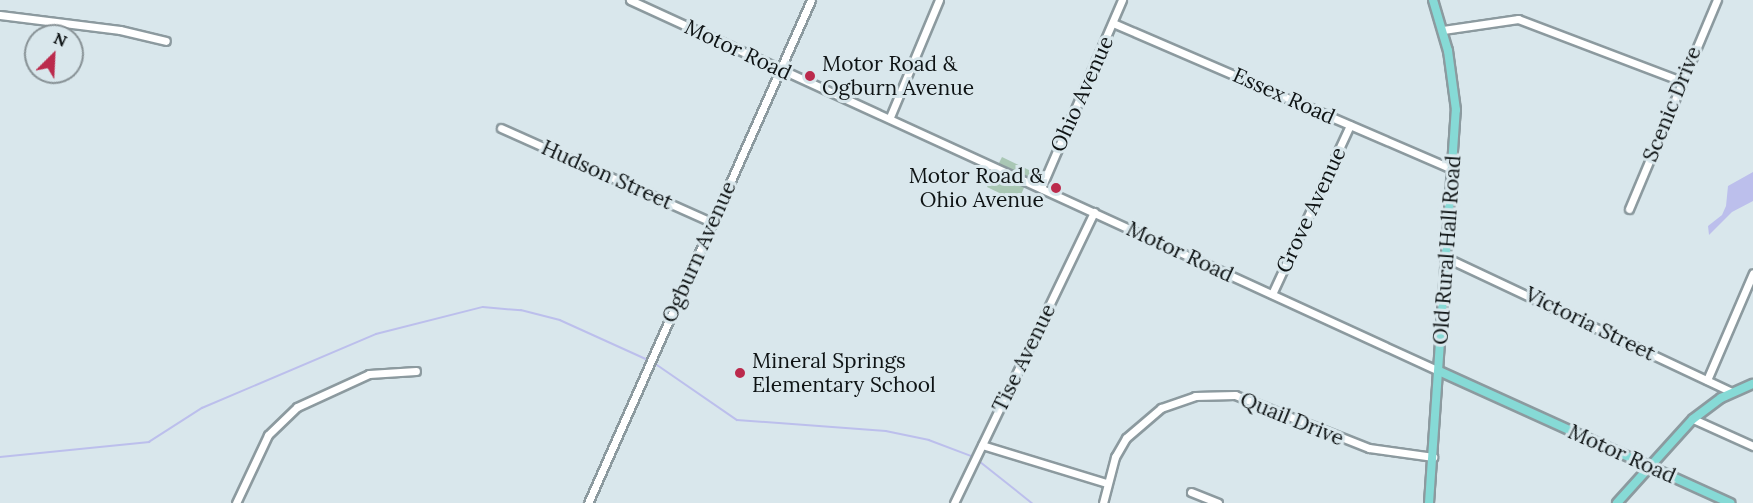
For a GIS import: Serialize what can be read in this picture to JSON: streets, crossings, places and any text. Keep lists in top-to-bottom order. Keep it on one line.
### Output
{"streets":{"main road":["Motor Road","Old Rural Hall Road"],"street":["Ohio Avenue","Essex Road","Scenic Drive","Hudson Street","Grove Avenue","Ogburn Avenue","Victoria Street","Tise Avenue","Quail Drive"]},"crossings":[["Motor Road","Ohio Avenue"],["Motor Road","Grove Avenue"],["Motor Road","Old Rural Hall Road"],["Motor Road","Ogburn Avenue"],["Motor Road","Tise Avenue"],["Ohio Avenue","Essex Road"],["Essex Road","Grove Avenue"],["Essex Road","Old Rural Hall Road"],["Hudson Street","Ogburn Avenue"],["Old Rural Hall Road","Victoria Street"],["Old Rural Hall Road","Quail Drive"]],"places":["Motor Road & Ogburn Avenue","Motor Road & Ohio Avenue","Mineral Springs Elementary School"],"north":"top right"}
